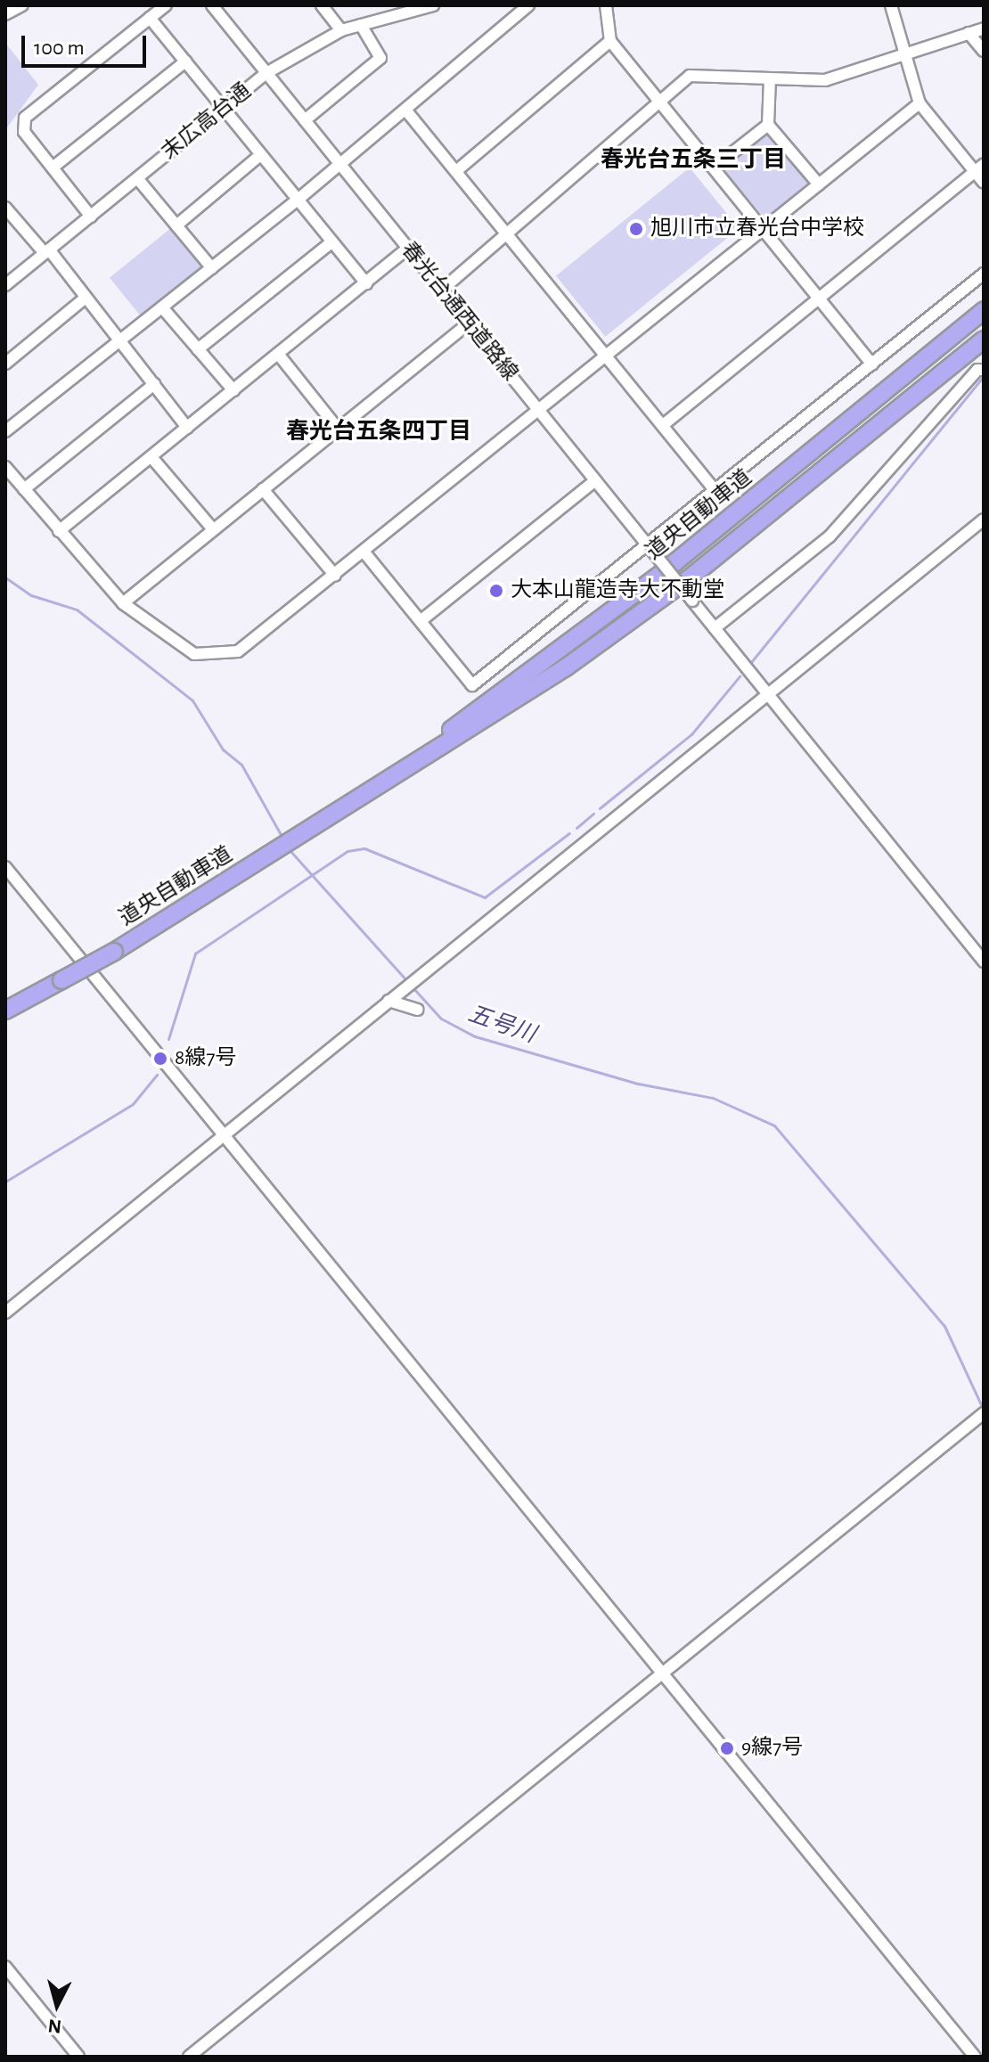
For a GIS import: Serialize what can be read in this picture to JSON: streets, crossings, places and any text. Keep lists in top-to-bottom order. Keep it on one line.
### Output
{"streets":{"highway":["道央自動車道"],"street":["末広高台通","春光台通西道路線"]},"crossings":[["末広高台通","春光台通西道路線"]],"districts":["春光台五条三丁目","春光台五条四丁目"],"water":["五号川"],"places":["旭川市立春光台中学校","大本山龍造寺大不動堂","8線7号","9線7号"],"scale_bar":"100 m","north":"bottom"}
